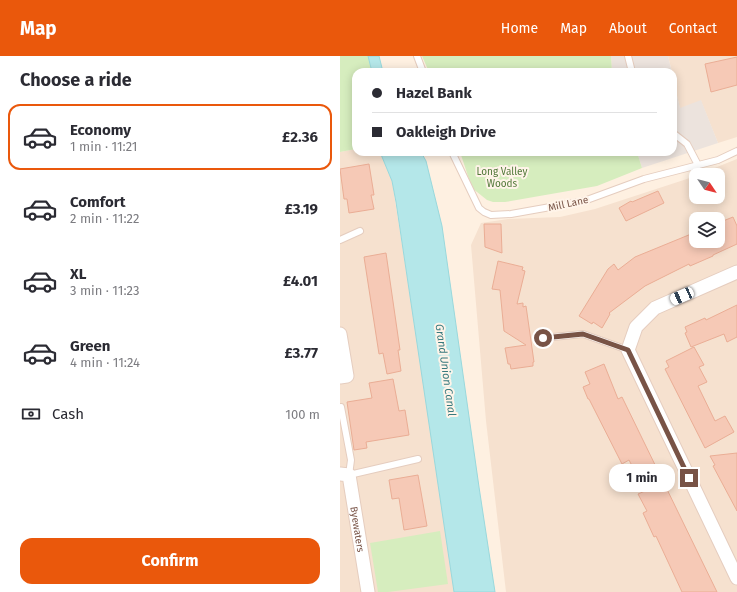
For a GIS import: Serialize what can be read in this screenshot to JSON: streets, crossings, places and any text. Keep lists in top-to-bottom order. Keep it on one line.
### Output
{"streets":{"street":["Byewaters"],"lane":["Mill Lane"]},"water":["Grand Union Canal"],"parks":["Long Valley Woods"],"north":"bottom right","page":{"header":"Map","nav":["Home","Map","About","Contact"],"heading":"Choose a ride","banner":["Hazel Bank","Oakleigh Drive"],"list":[{"name":"Economy","note":"1 min · 11:21","value":"£2.36"},{"name":"Comfort","note":"2 min · 11:22","value":"£3.19"},{"name":"XL","note":"3 min · 11:23","value":"£4.01"},{"name":"Green","note":"4 min · 11:24","value":"£3.77"}],"pay":["Cash","100 m"],"bubble":"1 min","buttons":"Confirm"}}
